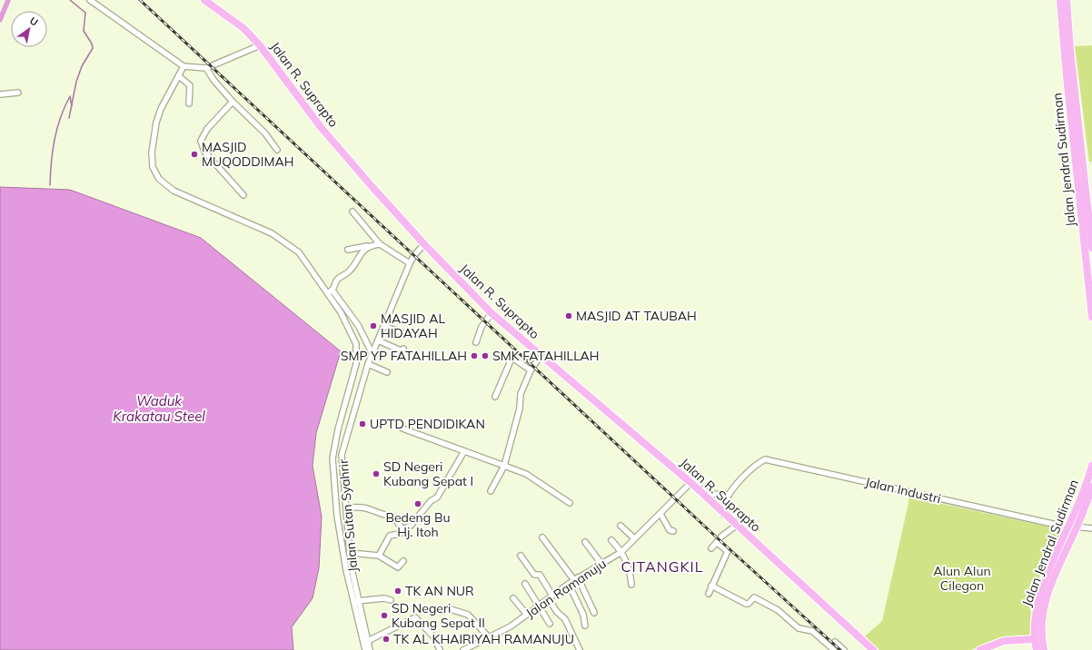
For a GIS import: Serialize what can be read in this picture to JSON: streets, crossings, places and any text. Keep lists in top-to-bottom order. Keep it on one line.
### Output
{"streets":{"highway":["Jalan R. Suprapto","Jalan Jendral Sudirman"],"street":["Jalan Industri","Jalan Sutan Syahrir","Jalan Ramanuju"]},"crossings":[["Jalan R. Suprapto","Jalan Industri"],["Jalan R. Suprapto","Jalan Sutan Syahrir"],["Jalan R. Suprapto","Jalan Ramanuju"],["Jalan Jendral Sudirman","Jalan Industri"]],"districts":["CITANGKIL"],"water":["Waduk Krakatau Steel"],"parks":["Alun Alun Cilegon"],"places":["MASJID MUQODDIMAH","MASJID AT TAUBAH","MASJID AL HIDAYAH","SMP YP FATAHILLAH","SMK FATAHILLAH","UPTD PENDIDIKAN","SD Negeri Kubang Sepat I","Bedeng Bu Hj. Itoh","TK AN NUR","SD Negeri Kubang Sepat II","TK AL KHAIRIYAH RAMANUJU"],"north":"top right"}
